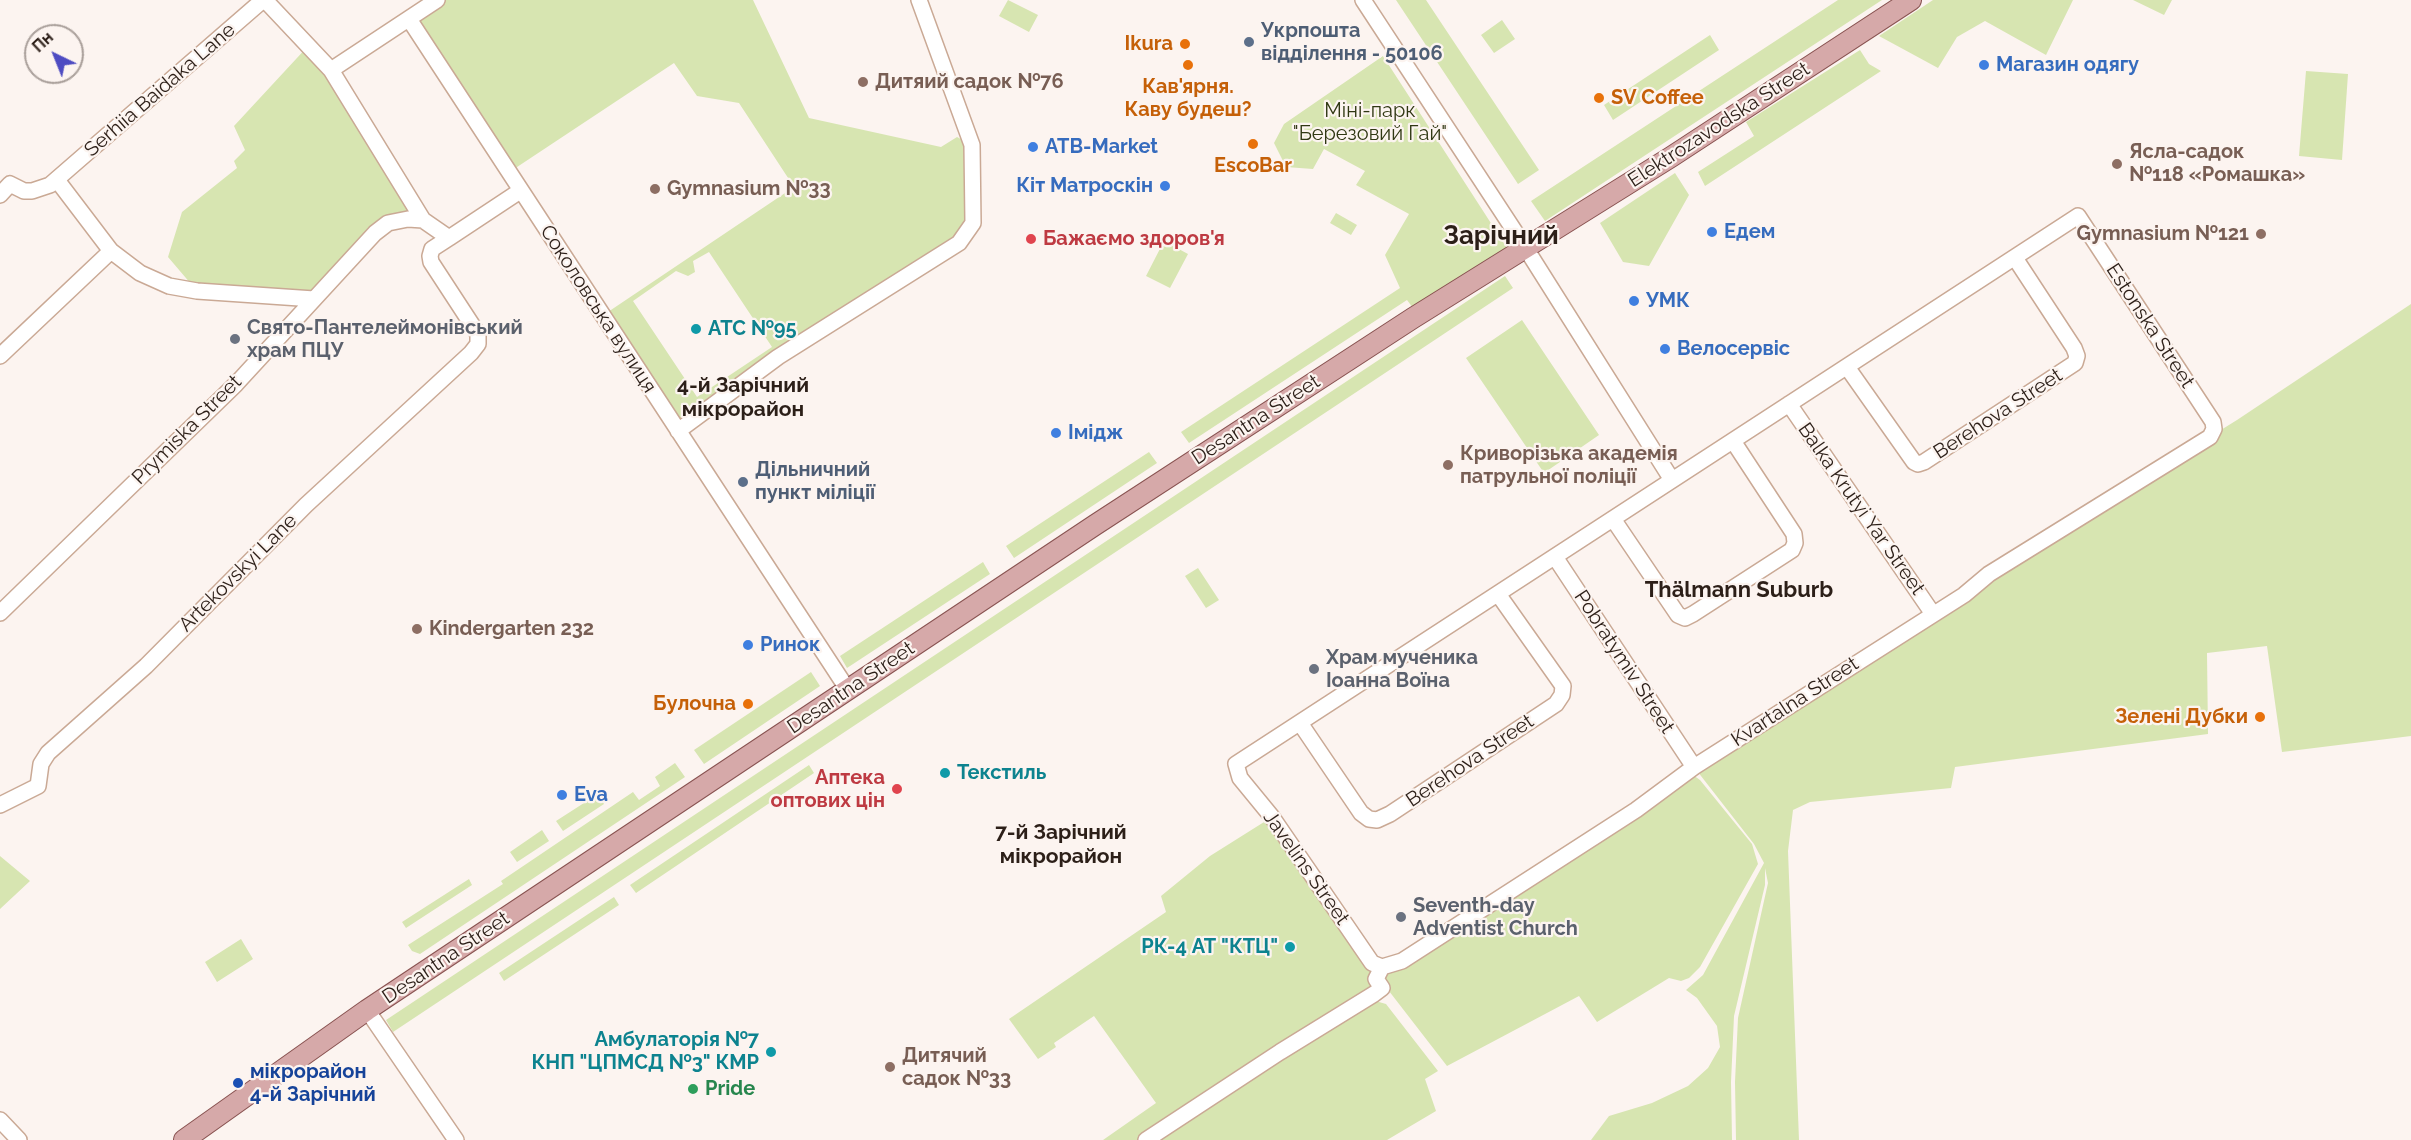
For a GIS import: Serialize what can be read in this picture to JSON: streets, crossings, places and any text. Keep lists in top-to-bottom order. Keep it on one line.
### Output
{"streets":{"main road":["Elektrozavodska Street","Desantna Street"],"street":["Serhiia Baidaka Lane","Соколовська вулиця","Estonska Street","Berehova Street","Prymiska Street","Balka Krutyi Yar Street","Artekovskyi Lane","Pobratymiv Street","Kvartalna Street","Javelins Street"]},"crossings":[["Elektrozavodska Street","Desantna Street"],["Соколовська вулиця","Desantna Street"],["Estonska Street","Berehova Street"],["Estonska Street","Kvartalna Street"],["Berehova Street","Javelins Street"],["Balka Krutyi Yar Street","Kvartalna Street"],["Pobratymiv Street","Kvartalna Street"],["Kvartalna Street","Javelins Street"]],"districts":["Зарічний","4-й Зарічний мікрорайон","Thälmann Suburb","7-й Зарічний мікрорайон"],"parks":["Міні-парк \"Березовий Гай\""],"places":["Укрпошта відділення - 50106","Ikura","Кав'ярня. Каву будеш?","Магазин одягу","Дитяий садок №76","SV Coffee","EscoBar","ATB-Market","Ясла-садок №118 «Ромашка»","Кiт Матроскін","Gymnasium №33","Едем","Gymnasium №121","Бажаємо здоров'я","УМК","АТС №95","Свято-Пантелеймонівський храм ПЦУ","Велосервіс","Імідж","Криворізька академія патрульної поліції","Дільничний пункт міліції","Kindergarten 232","Ринок","Храм мученика Іоанна Воїна","Булочна","Зелені Дубки","Текстиль","Аптека оптових цін","Eva","Seventh-day Adventist Church","РК-4 АТ \"КТЦ\"","Амбулаторія №7 КНП \"ЦПМСД №3\" КМР","Дитячий садок №33","мікрорайон 4-й Зарічний","Pride"],"north":"top left"}
